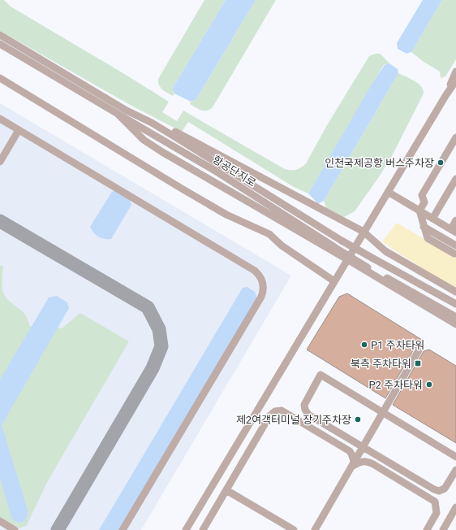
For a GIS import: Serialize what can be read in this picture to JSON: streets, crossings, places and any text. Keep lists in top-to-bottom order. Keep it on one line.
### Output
{"streets":{"street":["항공단지로"]},"places":{"other":["인천국제공항 버스주차장","P1 주차타워","P2 주차타워","제2여객터미널 장기주차장"],"transit":["북측 주차타워"]}}
